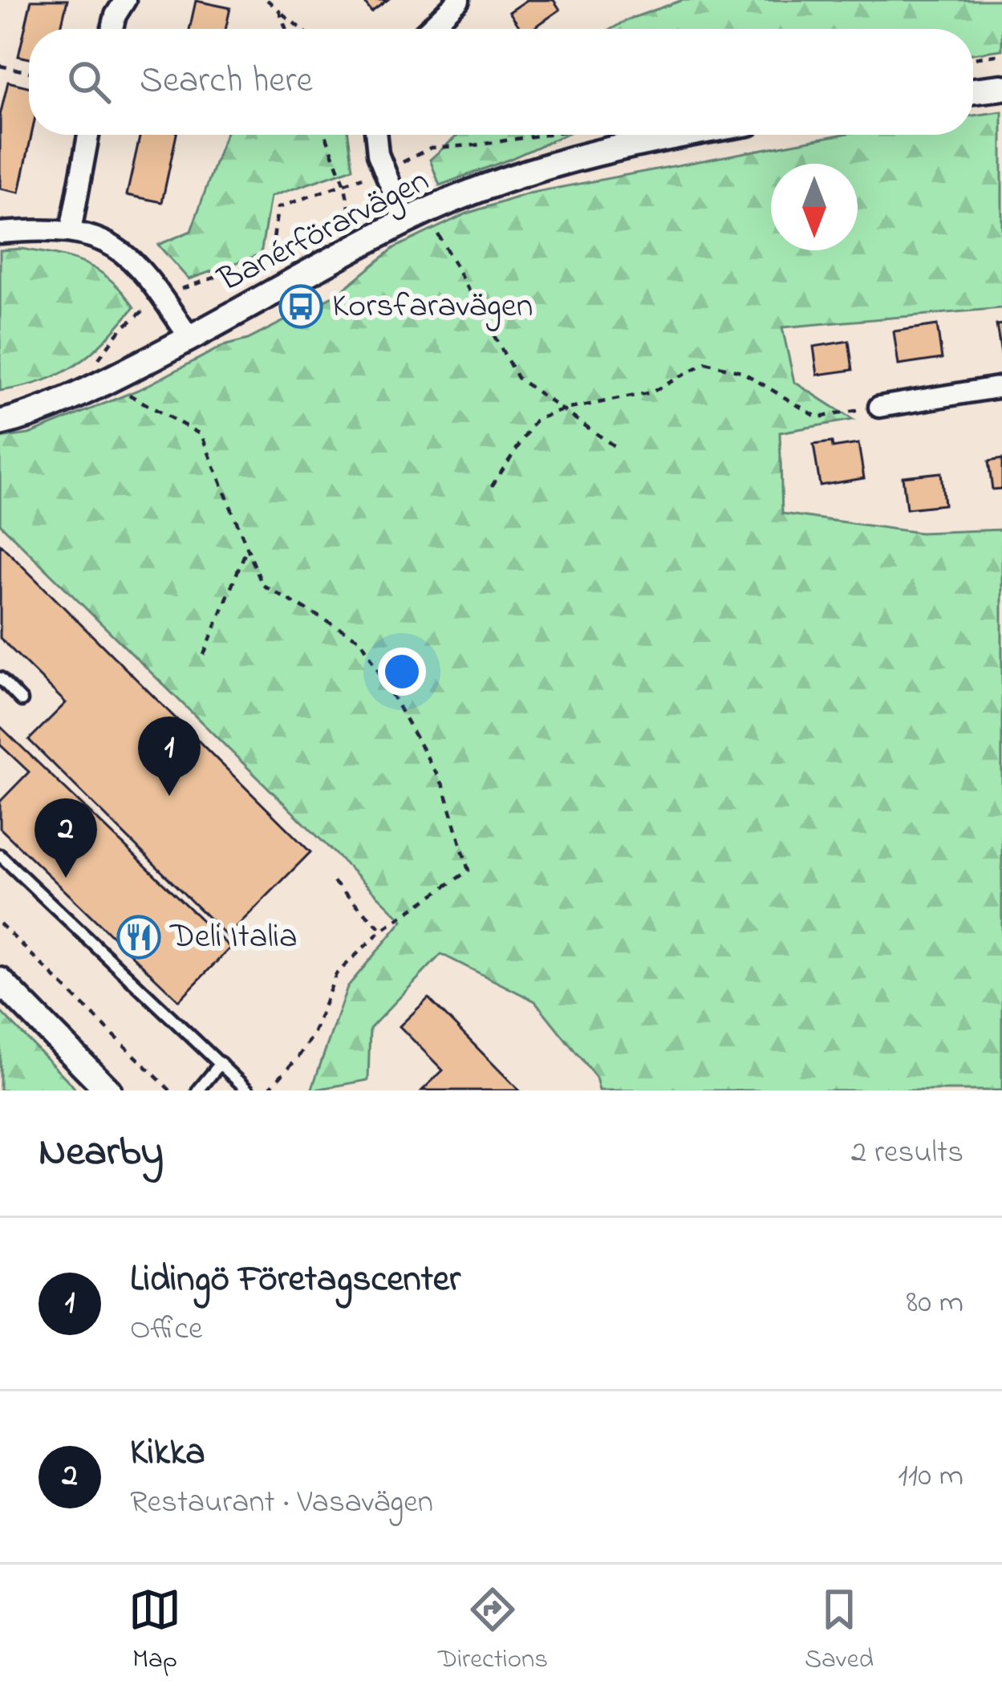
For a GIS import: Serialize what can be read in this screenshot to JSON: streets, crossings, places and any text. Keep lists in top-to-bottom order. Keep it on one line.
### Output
{"streets":{"street":["Banérförarvägen"]},"places":{"bus stop":["Korsfaravägen"],"restaurant":["Deli Italia"]},"north":"bottom","page":{"search":"Search here","pins":["1","2"],"heading":["Nearby","2 results"],"list":[{"mark":"1","name":"Lidingö Företagscenter","note":"Office","value":"80 m"},{"mark":"2","name":"Kikka","note":"Restaurant · Vasavägen","value":"110 m"}],"nav":["Map","Directions","Saved"]}}
